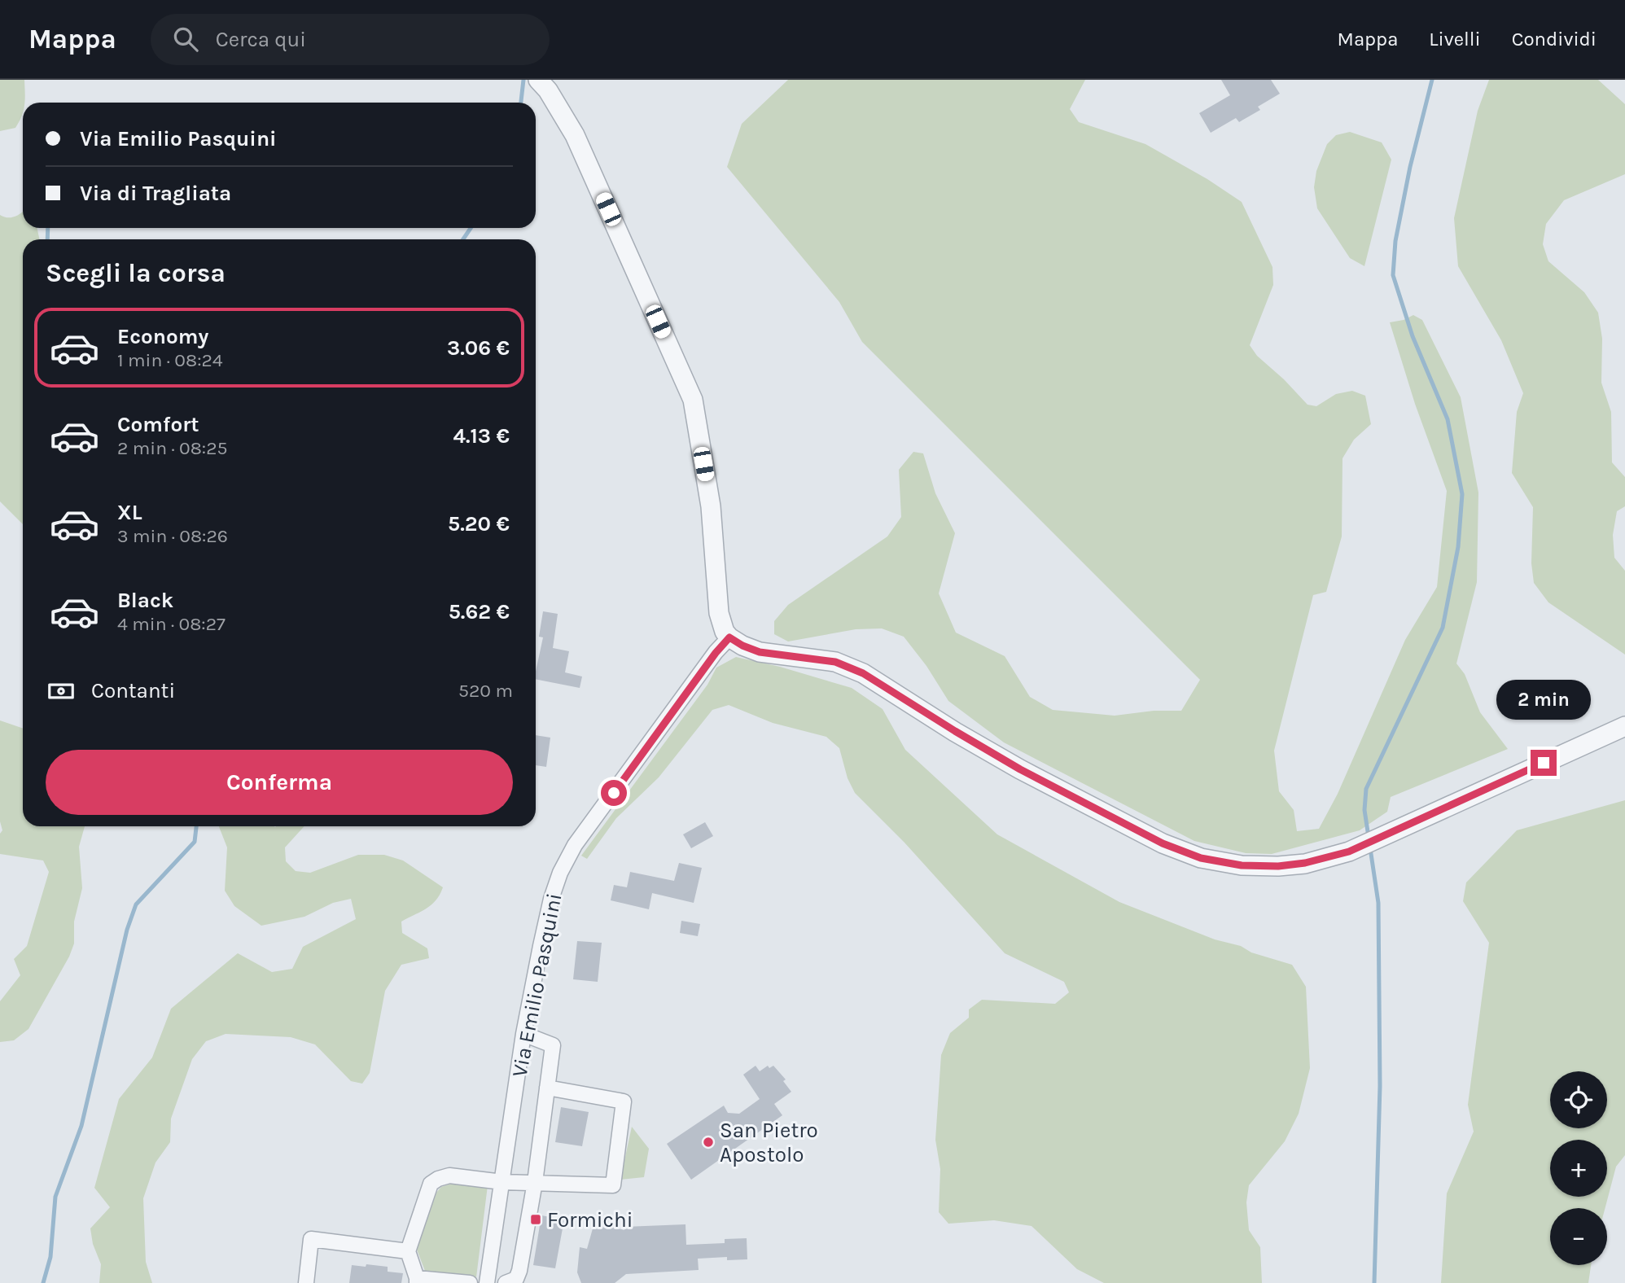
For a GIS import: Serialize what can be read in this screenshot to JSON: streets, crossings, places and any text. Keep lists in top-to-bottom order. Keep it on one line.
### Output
{"streets":{"street":["Via Emilio Pasquini"]},"places":{"other":["San Pietro Apostolo"],"transit":["Formichi"]},"page":{"header":"Mappa","search":"Cerca qui","nav":["Mappa","Livelli","Condividi"],"banner":["Via Emilio Pasquini","Via di Tragliata"],"heading":"Scegli la corsa","list":[{"name":"Economy","note":"1 min · 08:24","value":"3.06 €"},{"name":"Comfort","note":"2 min · 08:25","value":"4.13 €"},{"name":"XL","note":"3 min · 08:26","value":"5.20 €"},{"name":"Black","note":"4 min · 08:27","value":"5.62 €"}],"pay":["Contanti","520 m"],"bubble":"2 min","buttons":"Conferma","map_buttons":["+","−"]}}
